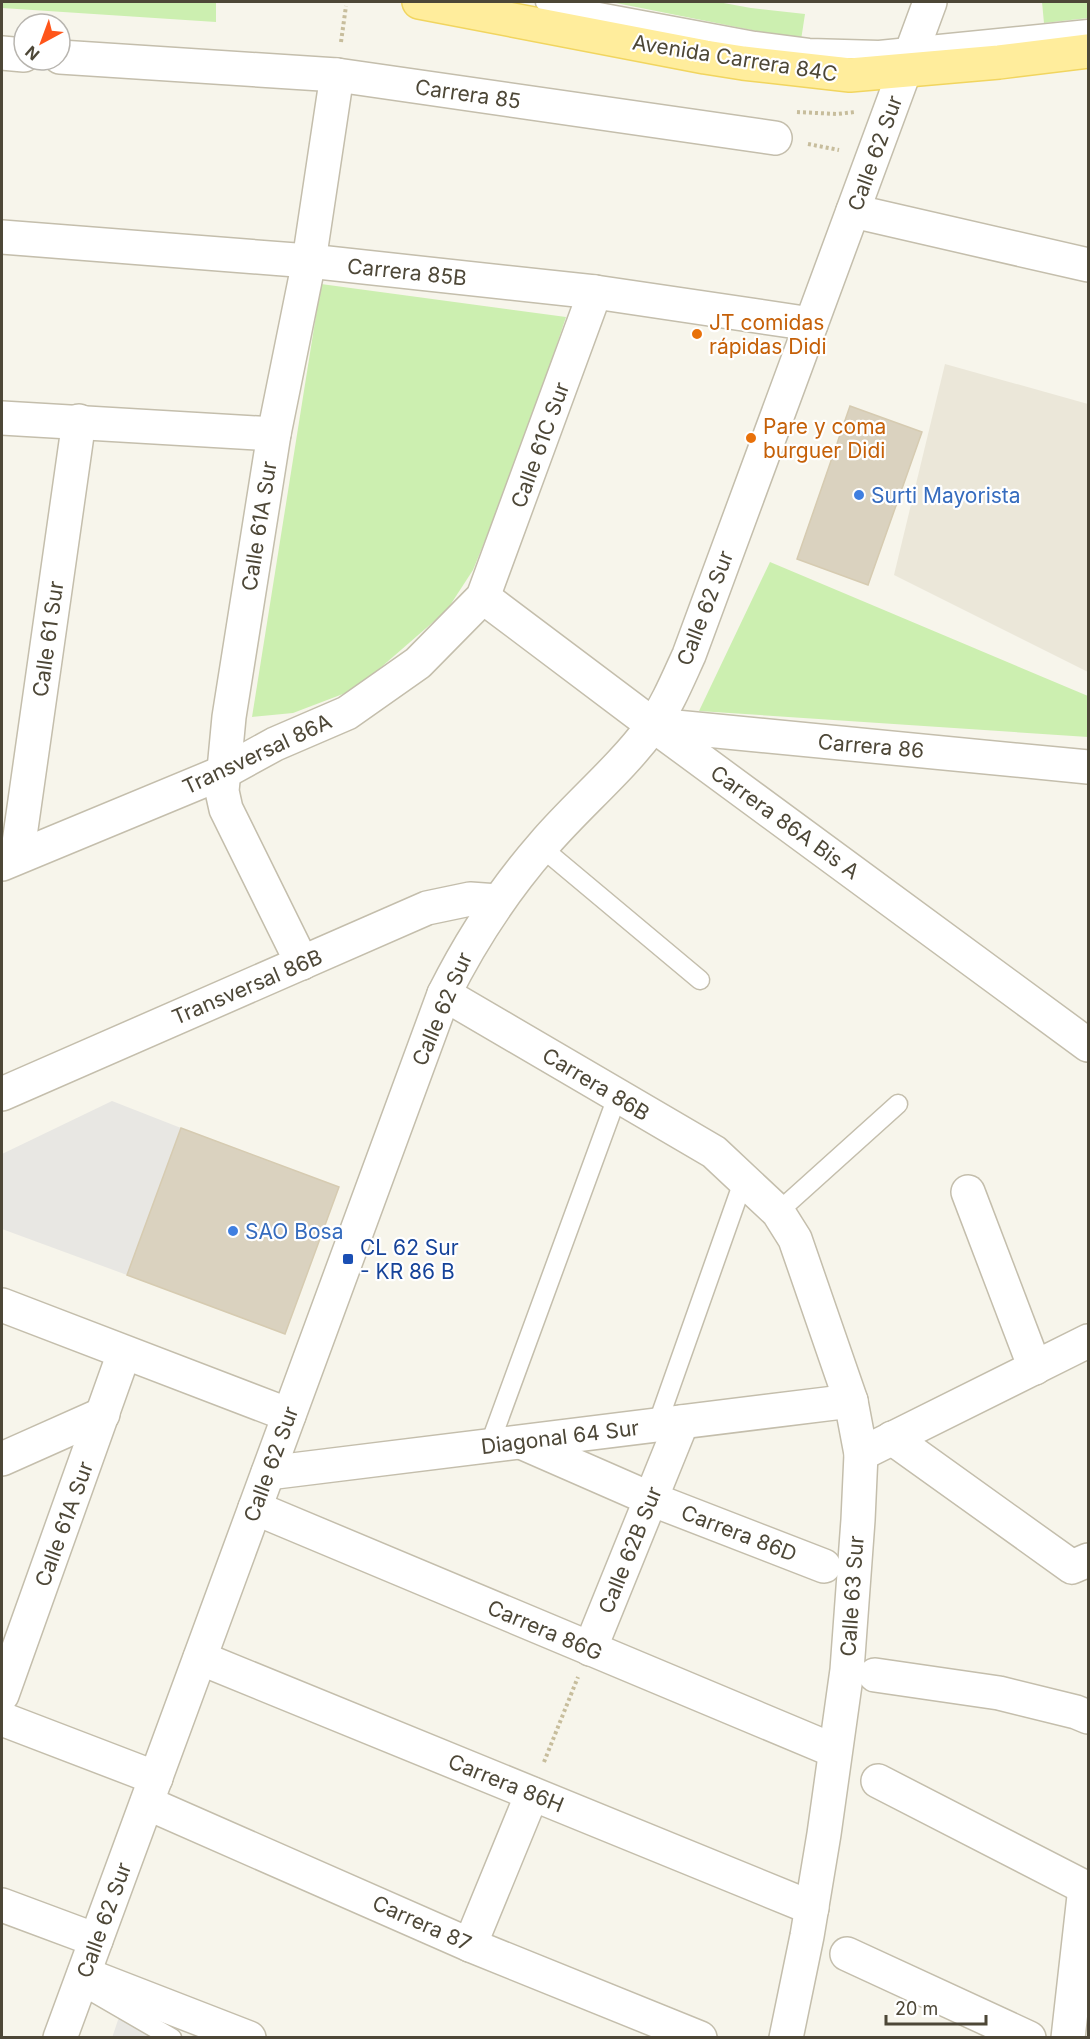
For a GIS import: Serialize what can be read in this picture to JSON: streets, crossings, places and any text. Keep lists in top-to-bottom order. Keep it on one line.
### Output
{"streets":{"main road":["Avenida Carrera 84C"],"street":["Carrera 85","Calle 62 Sur","Carrera 85B","Calle 61C Sur","Calle 61A Sur","Calle 61 Sur","Carrera 86","Transversal 86A","Carrera 86A Bis A","Transversal 86B","Carrera 86B","Diagonal 64 Sur","Carrera 86D","Calle 62B Sur","Calle 63 Sur","Carrera 86G","Carrera 86H","Carrera 87"]},"crossings":[["Avenida Carrera 84C","Calle 62 Sur"],["Carrera 85","Calle 61A Sur"],["Calle 62 Sur","Carrera 85B"],["Calle 62 Sur","Carrera 86"],["Calle 62 Sur","Carrera 86A Bis A"],["Calle 62 Sur","Transversal 86B"],["Calle 62 Sur","Carrera 86B"],["Calle 62 Sur","Diagonal 64 Sur"],["Calle 62 Sur","Carrera 86G"],["Calle 62 Sur","Carrera 86H"],["Calle 62 Sur","Carrera 87"],["Carrera 85B","Calle 61C Sur"],["Carrera 85B","Calle 61A Sur"],["Calle 61C Sur","Transversal 86A"],["Calle 61C Sur","Carrera 86A Bis A"],["Calle 61A Sur","Transversal 86A"],["Calle 61A Sur","Transversal 86B"],["Calle 61 Sur","Transversal 86A"],["Carrera 86","Carrera 86A Bis A"],["Transversal 86A","Carrera 86A Bis A"],["Carrera 86B","Calle 62B Sur"],["Carrera 86B","Calle 63 Sur"],["Diagonal 64 Sur","Carrera 86D"],["Diagonal 64 Sur","Calle 62B Sur"],["Diagonal 64 Sur","Calle 63 Sur"],["Carrera 86D","Calle 62B Sur"],["Calle 62B Sur","Calle 63 Sur"],["Calle 62B Sur","Carrera 86G"],["Calle 63 Sur","Carrera 86G"],["Calle 63 Sur","Carrera 86H"]],"places":{"other":["JT comidas rápidas Didi","Pare y coma burguer Didi","Surti Mayorista","SAO Bosa"],"transit":["CL 62 Sur - KR 86 B"]},"scale_bar":"20 m","north":"bottom left"}
